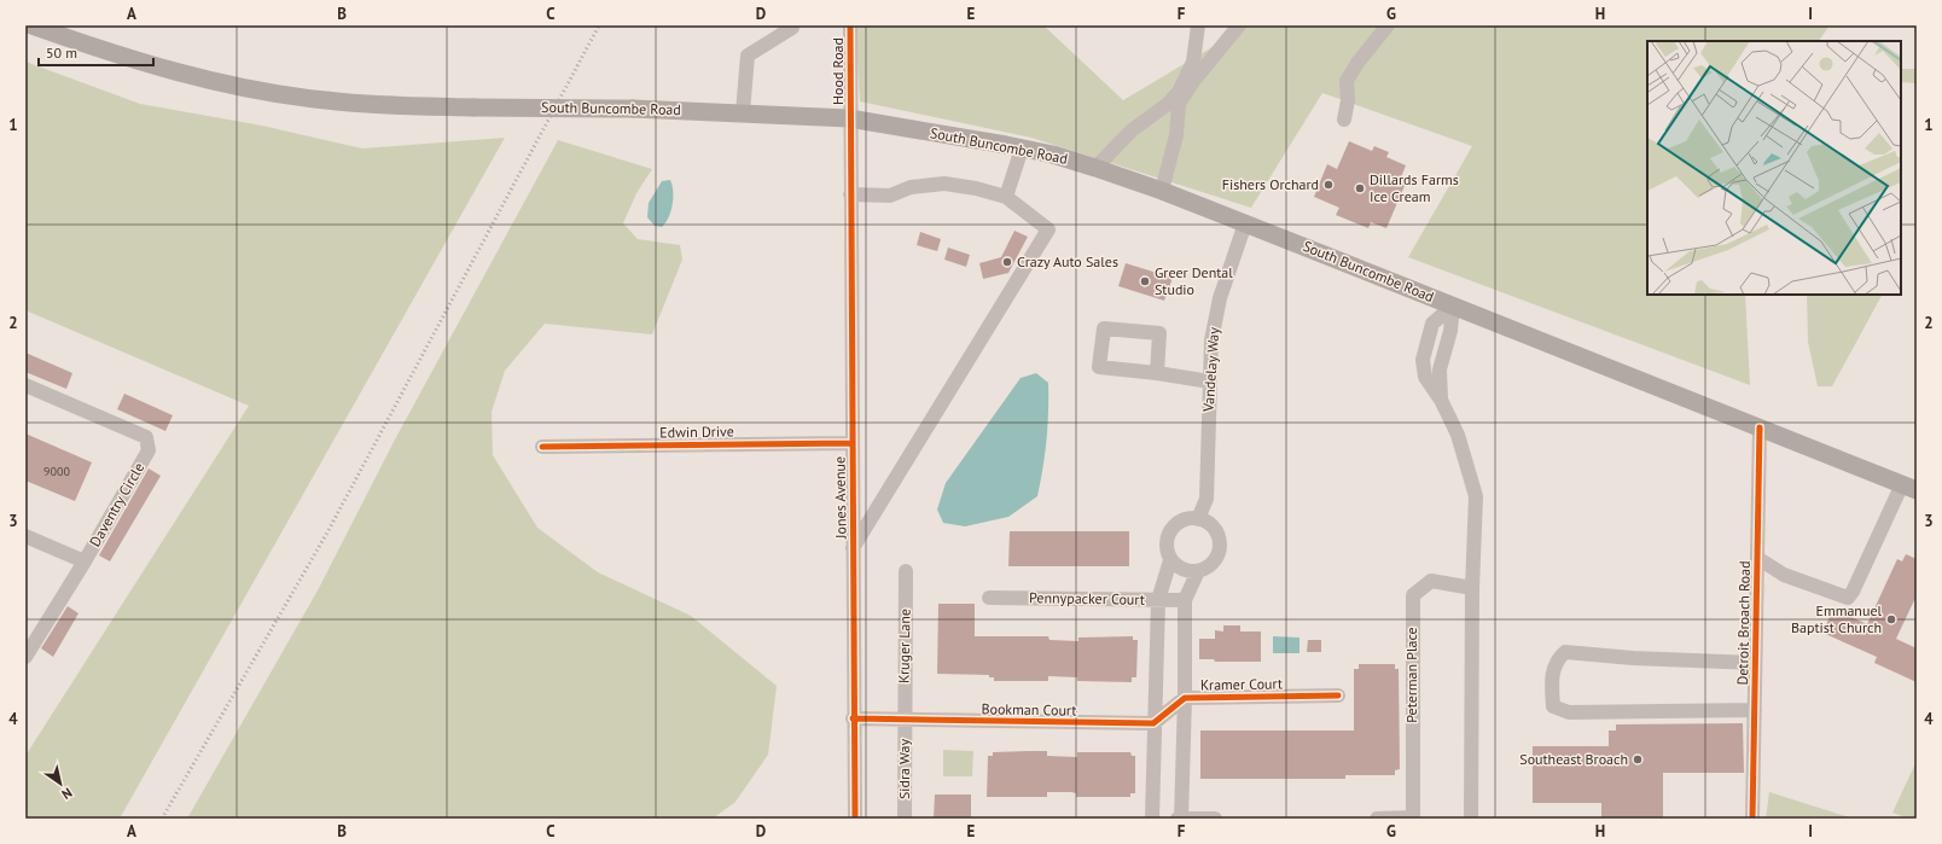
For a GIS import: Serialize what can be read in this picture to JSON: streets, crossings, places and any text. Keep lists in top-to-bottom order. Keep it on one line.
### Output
{"streets":{"main road":["South Buncombe Road"],"street":["Hood Road","Vandelay Way","Edwin Drive","Jones Avenue","Daventry Circle","Pennypacker Court","Detroit Broach Road","Kruger Lane","Peterman Place","Kramer Court","Bookman Court","Sidra Way"]},"crossings":[["Hood Road","South Buncombe Road"],["Hood Road","Jones Avenue"],["South Buncombe Road","Vandelay Way"],["South Buncombe Road","Jones Avenue"],["South Buncombe Road","Detroit Broach Road"],["Edwin Drive","Jones Avenue"],["Jones Avenue","Bookman Court"],["Kruger Lane","Bookman Court"],["Kruger Lane","Sidra Way"],["Kramer Court","Bookman Court"],["Bookman Court","Sidra Way"]],"places":["Fishers Orchard","Dillards Farms Ice Cream","Crazy Auto Sales","Greer Dental Studio","Emmanuel Baptist Church","Southeast Broach"],"house_numbers":["9000"],"scale_bar":"50 m","north":"bottom right","grid":{"columns":["A","B","C","D","E","F","G","H","I"],"rows":["1","2","3","4"]}}
